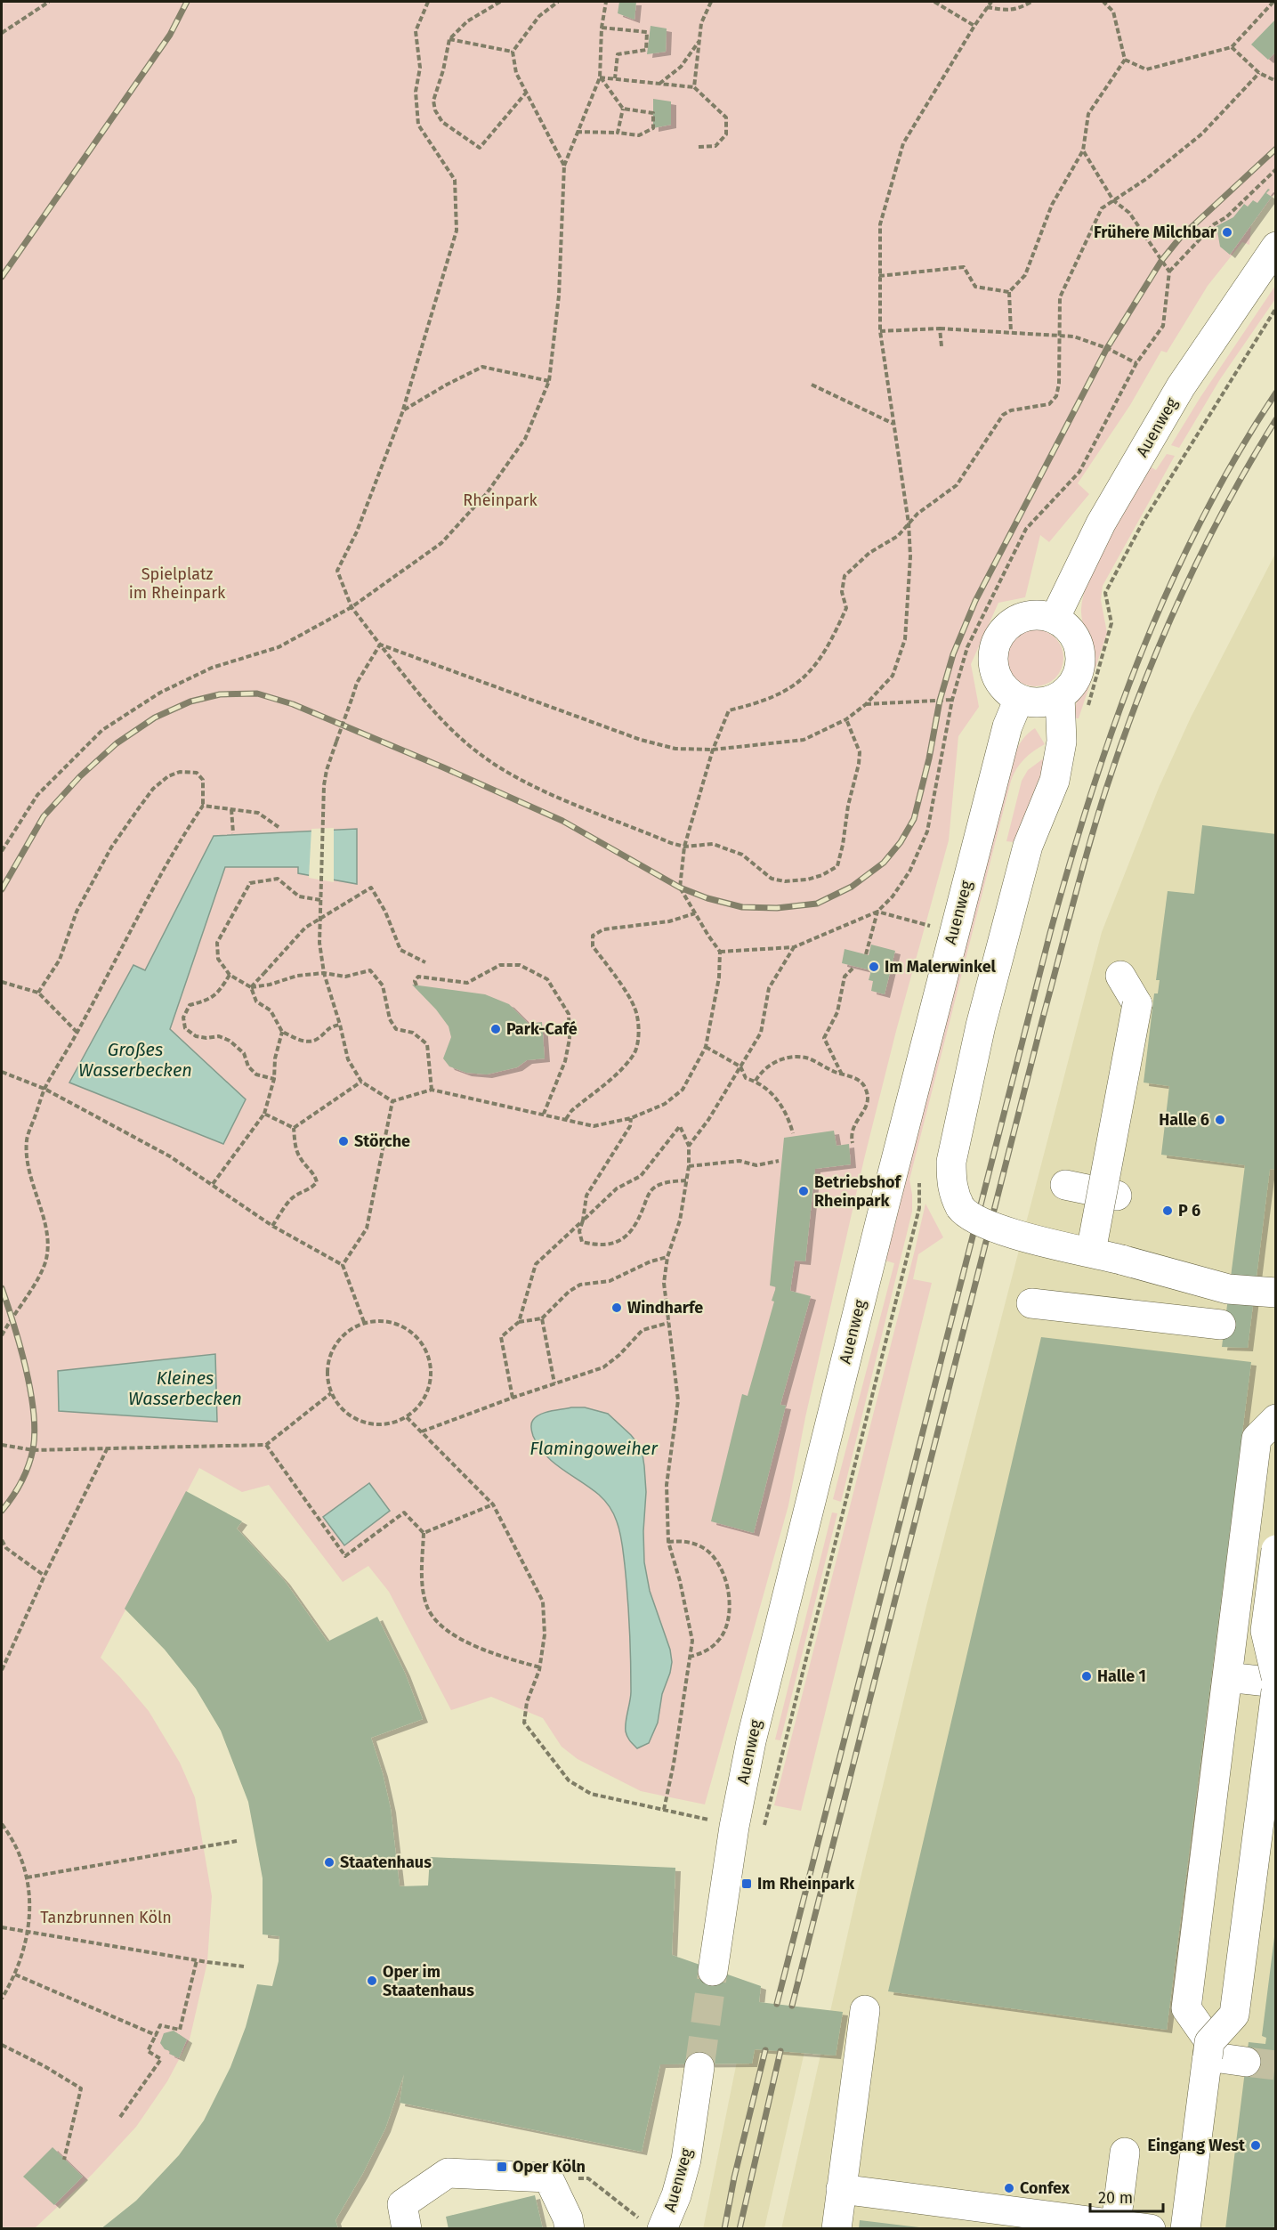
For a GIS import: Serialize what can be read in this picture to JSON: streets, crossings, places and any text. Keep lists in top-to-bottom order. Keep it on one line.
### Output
{"streets":{"street":["Auenweg"]},"water":["Großes Wasserbecken","Kleines Wasserbecken","Flamingoweiher"],"parks":["Rheinpark","Spielplatz im Rheinpark","Tanzbrunnen Köln"],"places":{"other":["Frühere Milchbar","Im Malerwinkel","Park-Café","Halle 6","Störche","Betriebshof Rheinpark","P 6","Windharfe","Halle 1","Staatenhaus","Oper im Staatenhaus","Eingang West","Confex"],"transit":["Im Rheinpark","Oper Köln"]},"scale_bar":"20 m"}
